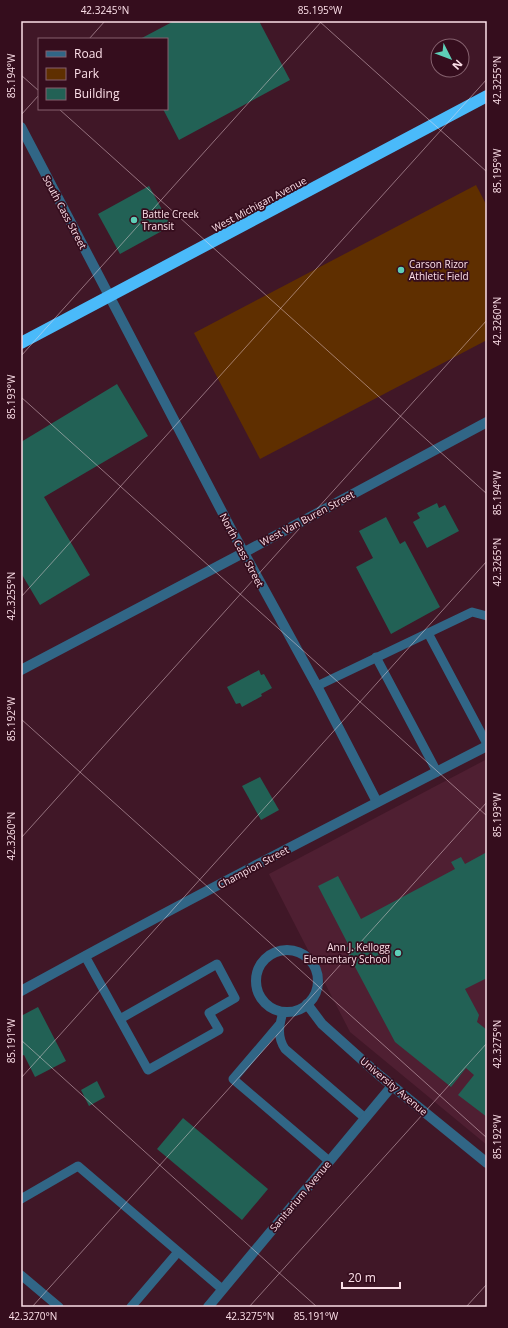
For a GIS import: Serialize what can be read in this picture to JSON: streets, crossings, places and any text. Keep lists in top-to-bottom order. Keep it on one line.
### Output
{"streets":{"highway":["West Michigan Avenue"],"street":["South Cass Street","West Van Buren Street","North Cass Street","Champion Street","University Avenue","Sanitarium Avenue"]},"crossings":[["West Michigan Avenue","South Cass Street"],["West Michigan Avenue","North Cass Street"],["South Cass Street","North Cass Street"],["West Van Buren Street","North Cass Street"],["North Cass Street","Champion Street"],["University Avenue","Sanitarium Avenue"]],"places":["Battle Creek Transit","Carson Rizor Athletic Field","Ann J. Kellogg Elementary School"],"legend":["Road","Park","Building"],"scale_bar":"20 m","north":"bottom right","coordinates":["42.3245°N","85.195°W","85.194°W","42.3255°N","42.3260°N","85.193°W","42.3265°N","85.192°W","85.191°W","42.3275°N","42.3270°N"]}
